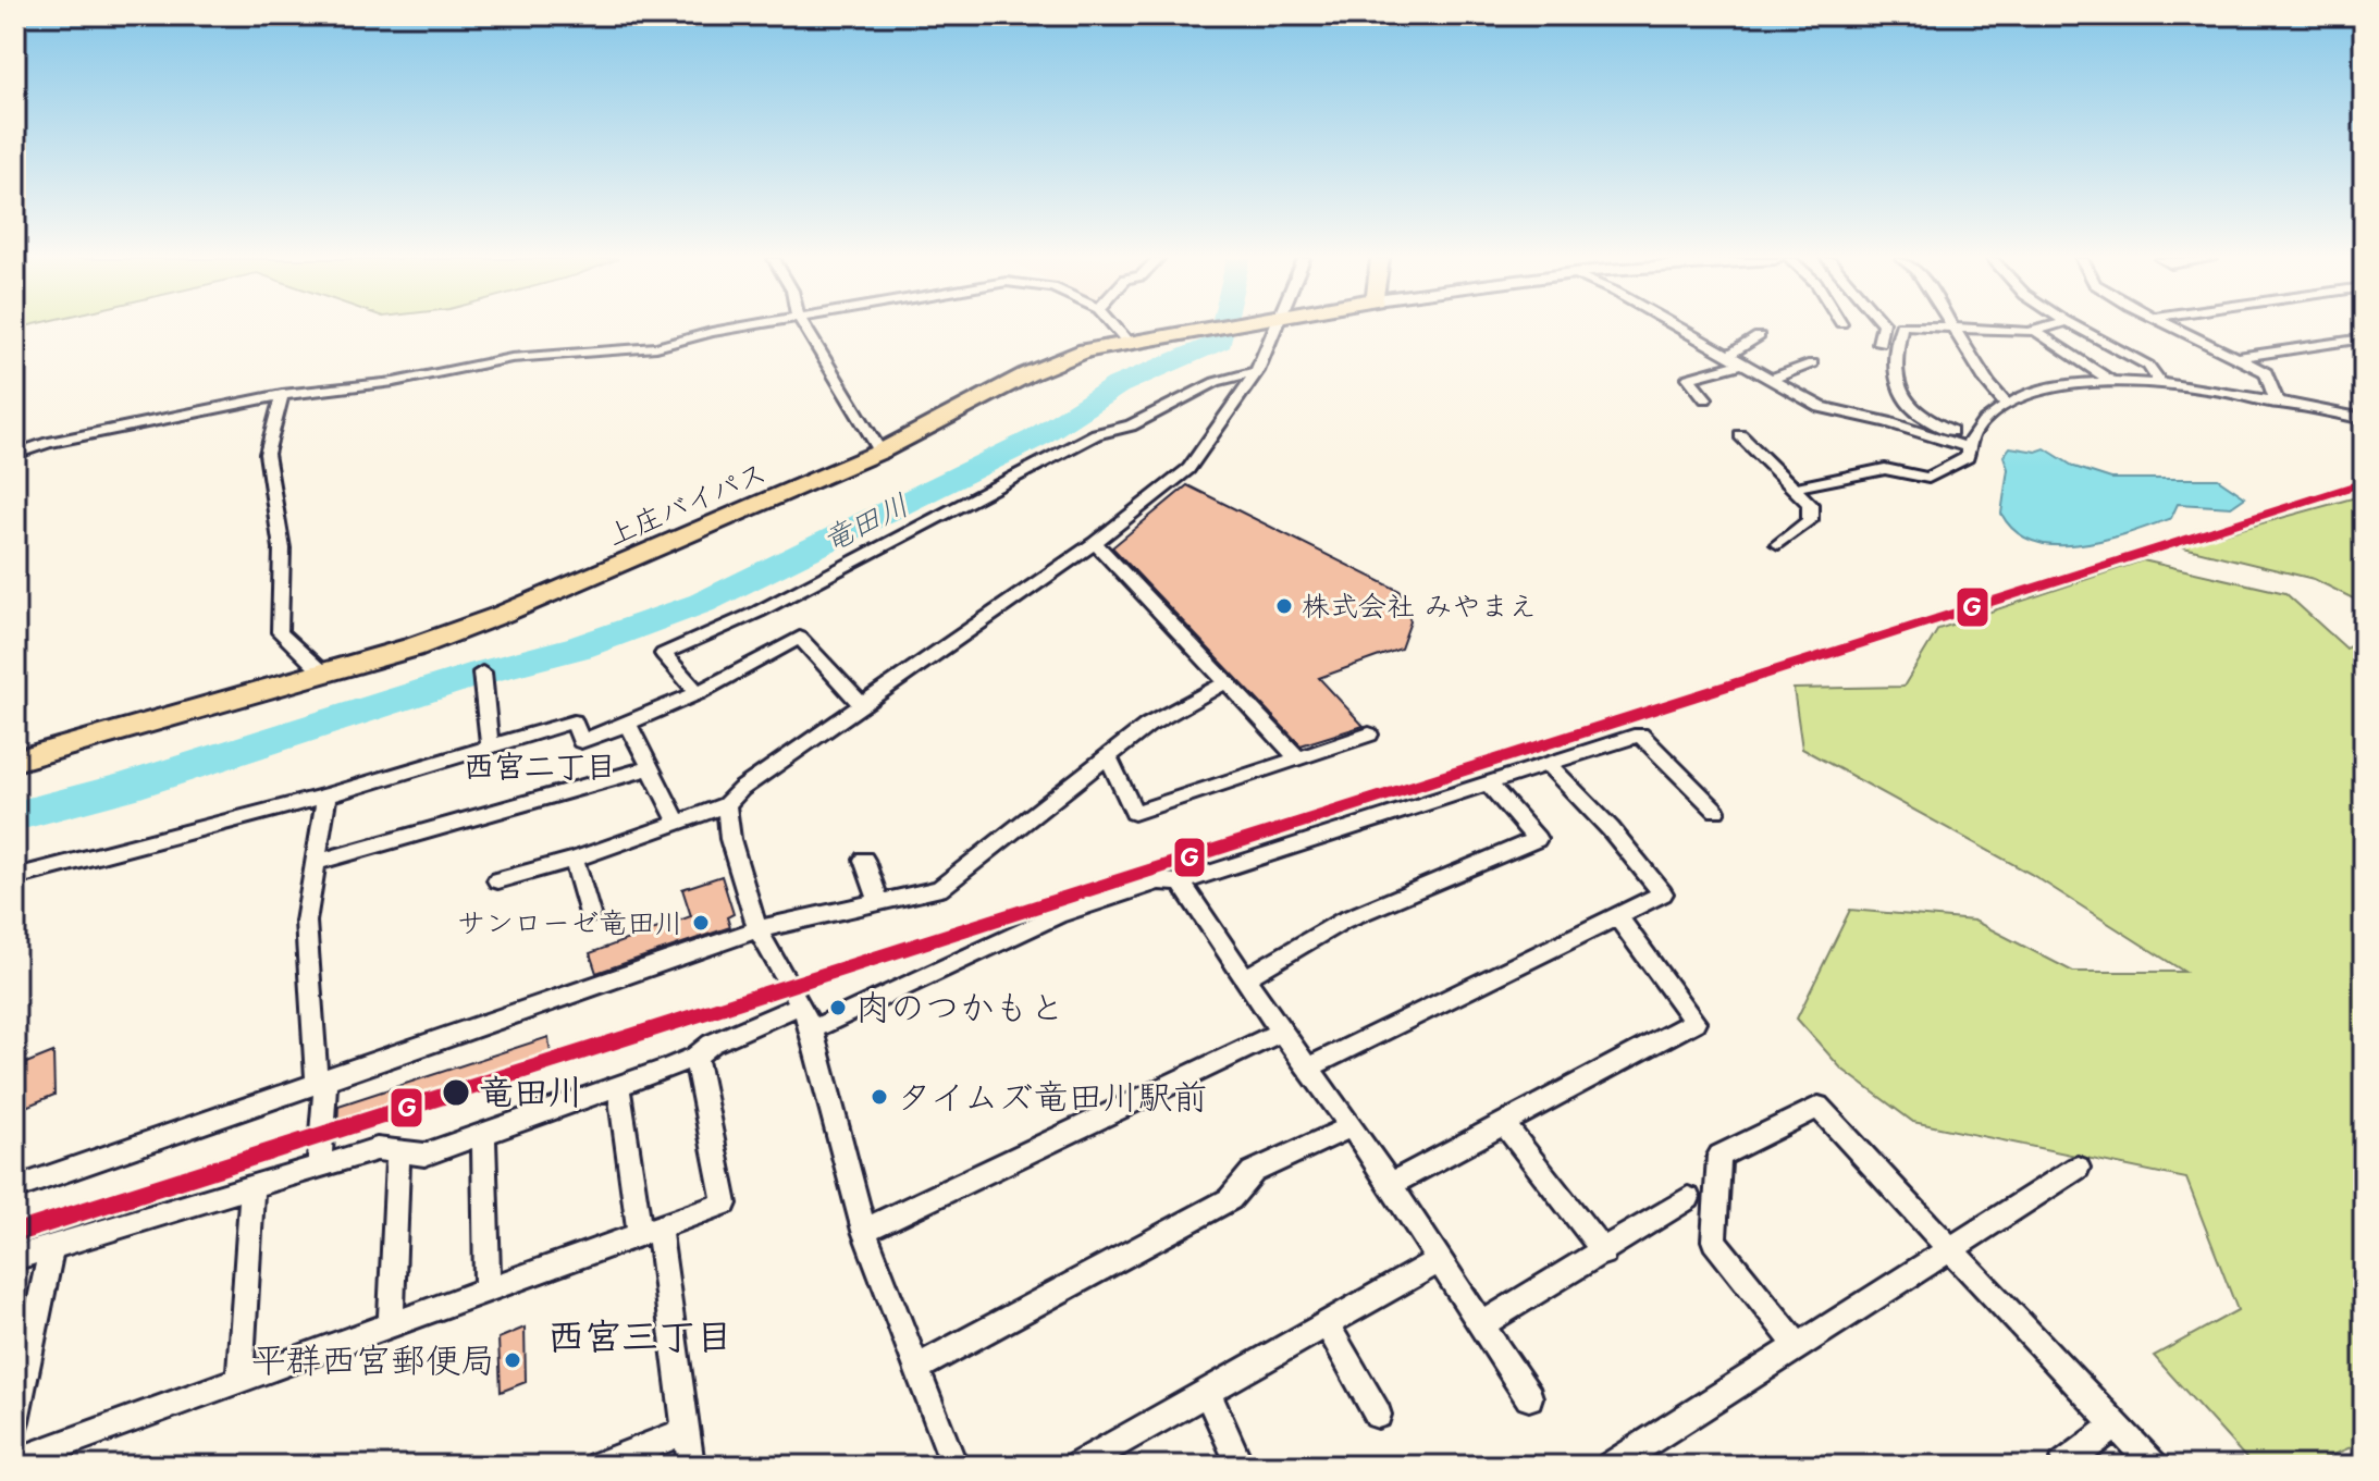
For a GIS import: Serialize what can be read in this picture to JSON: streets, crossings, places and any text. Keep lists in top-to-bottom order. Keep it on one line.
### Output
{"streets":{"highway":["上庄バイパス"]},"districts":["西宮二丁目","西宮三丁目"],"water":["竜田川"],"places":["株式会社 みやまえ","サンローゼ竜田川","肉のつかもと","竜田川","タイムズ竜田川駅前","平群西宮郵便局"],"lines":["transit line G"]}
